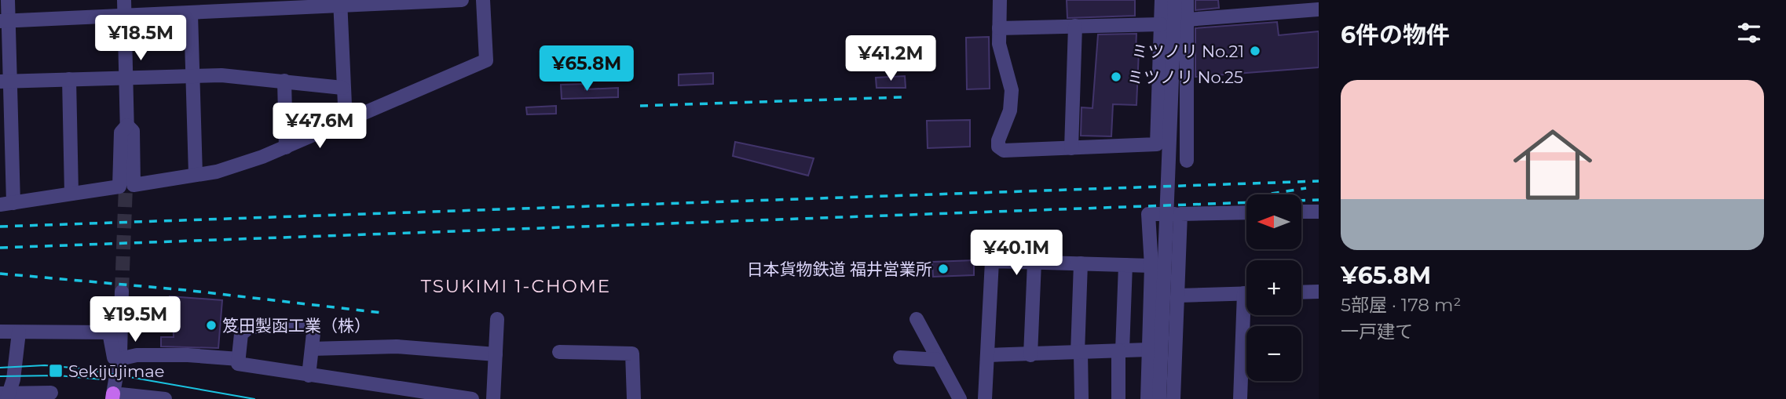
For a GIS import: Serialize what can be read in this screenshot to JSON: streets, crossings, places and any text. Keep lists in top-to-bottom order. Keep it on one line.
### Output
{"districts":["TSUKIMI 1-CHOME"],"places":{"other":["ミツノリ No.21","ミツノリ No.25","日本貨物鉄道 福井営業所","笈田製函工業（株）"],"transit":["Sekijūjimae"]},"north":"left","page":{"heading":"6件の物件","price":["¥18.5M","¥41.2M","¥65.8M","¥47.6M","¥40.1M","¥19.5M"],"list":[{"name":"¥65.8M","note":"5部屋 · 178 m² · 一戸建て"}],"map_buttons":["+","−"]}}
